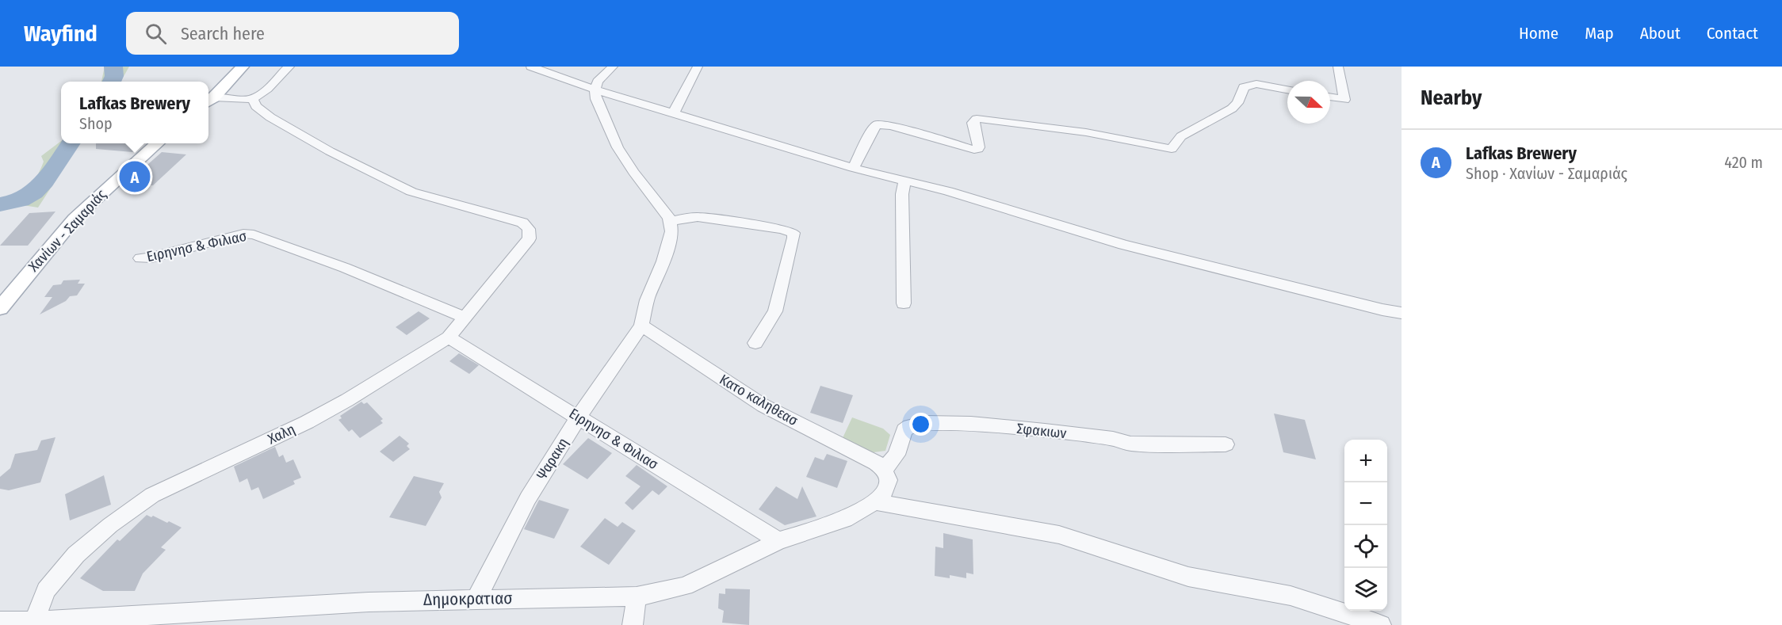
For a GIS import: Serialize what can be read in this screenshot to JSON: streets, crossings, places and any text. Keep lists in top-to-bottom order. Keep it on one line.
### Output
{"streets":{"main road":["Χανίων - Σαμαριάς"],"street":["Ειρηνησ & Φιλιασ","Κατο καληθεασ","Σφακιων","Χαλη","Ψαρακη","Δημοκρατιασ"]},"crossings":[["Ειρηνησ & Φιλιασ","Χαλη"],["Ειρηνησ & Φιλιασ","Ψαρακη"],["Ειρηνησ & Φιλιασ","Δημοκρατιασ"],["Κατο καληθεασ","Σφακιων"],["Κατο καληθεασ","Ψαρακη"],["Κατο καληθεασ","Δημοκρατιασ"],["Σφακιων","Δημοκρατιασ"],["Χαλη","Δημοκρατιασ"],["Ψαρακη","Δημοκρατιασ"]],"north":"right","page":{"header":"Wayfind","search":"Search here","nav":["Home","Map","About","Contact"],"heading":"Nearby","popup":["Lafkas Brewery","Shop"],"list":[{"mark":"A","name":"Lafkas Brewery","note":"Shop · Χανίων - Σαμαριάς","value":"420 m"}],"pins":"A","map_buttons":["+","−"]}}
